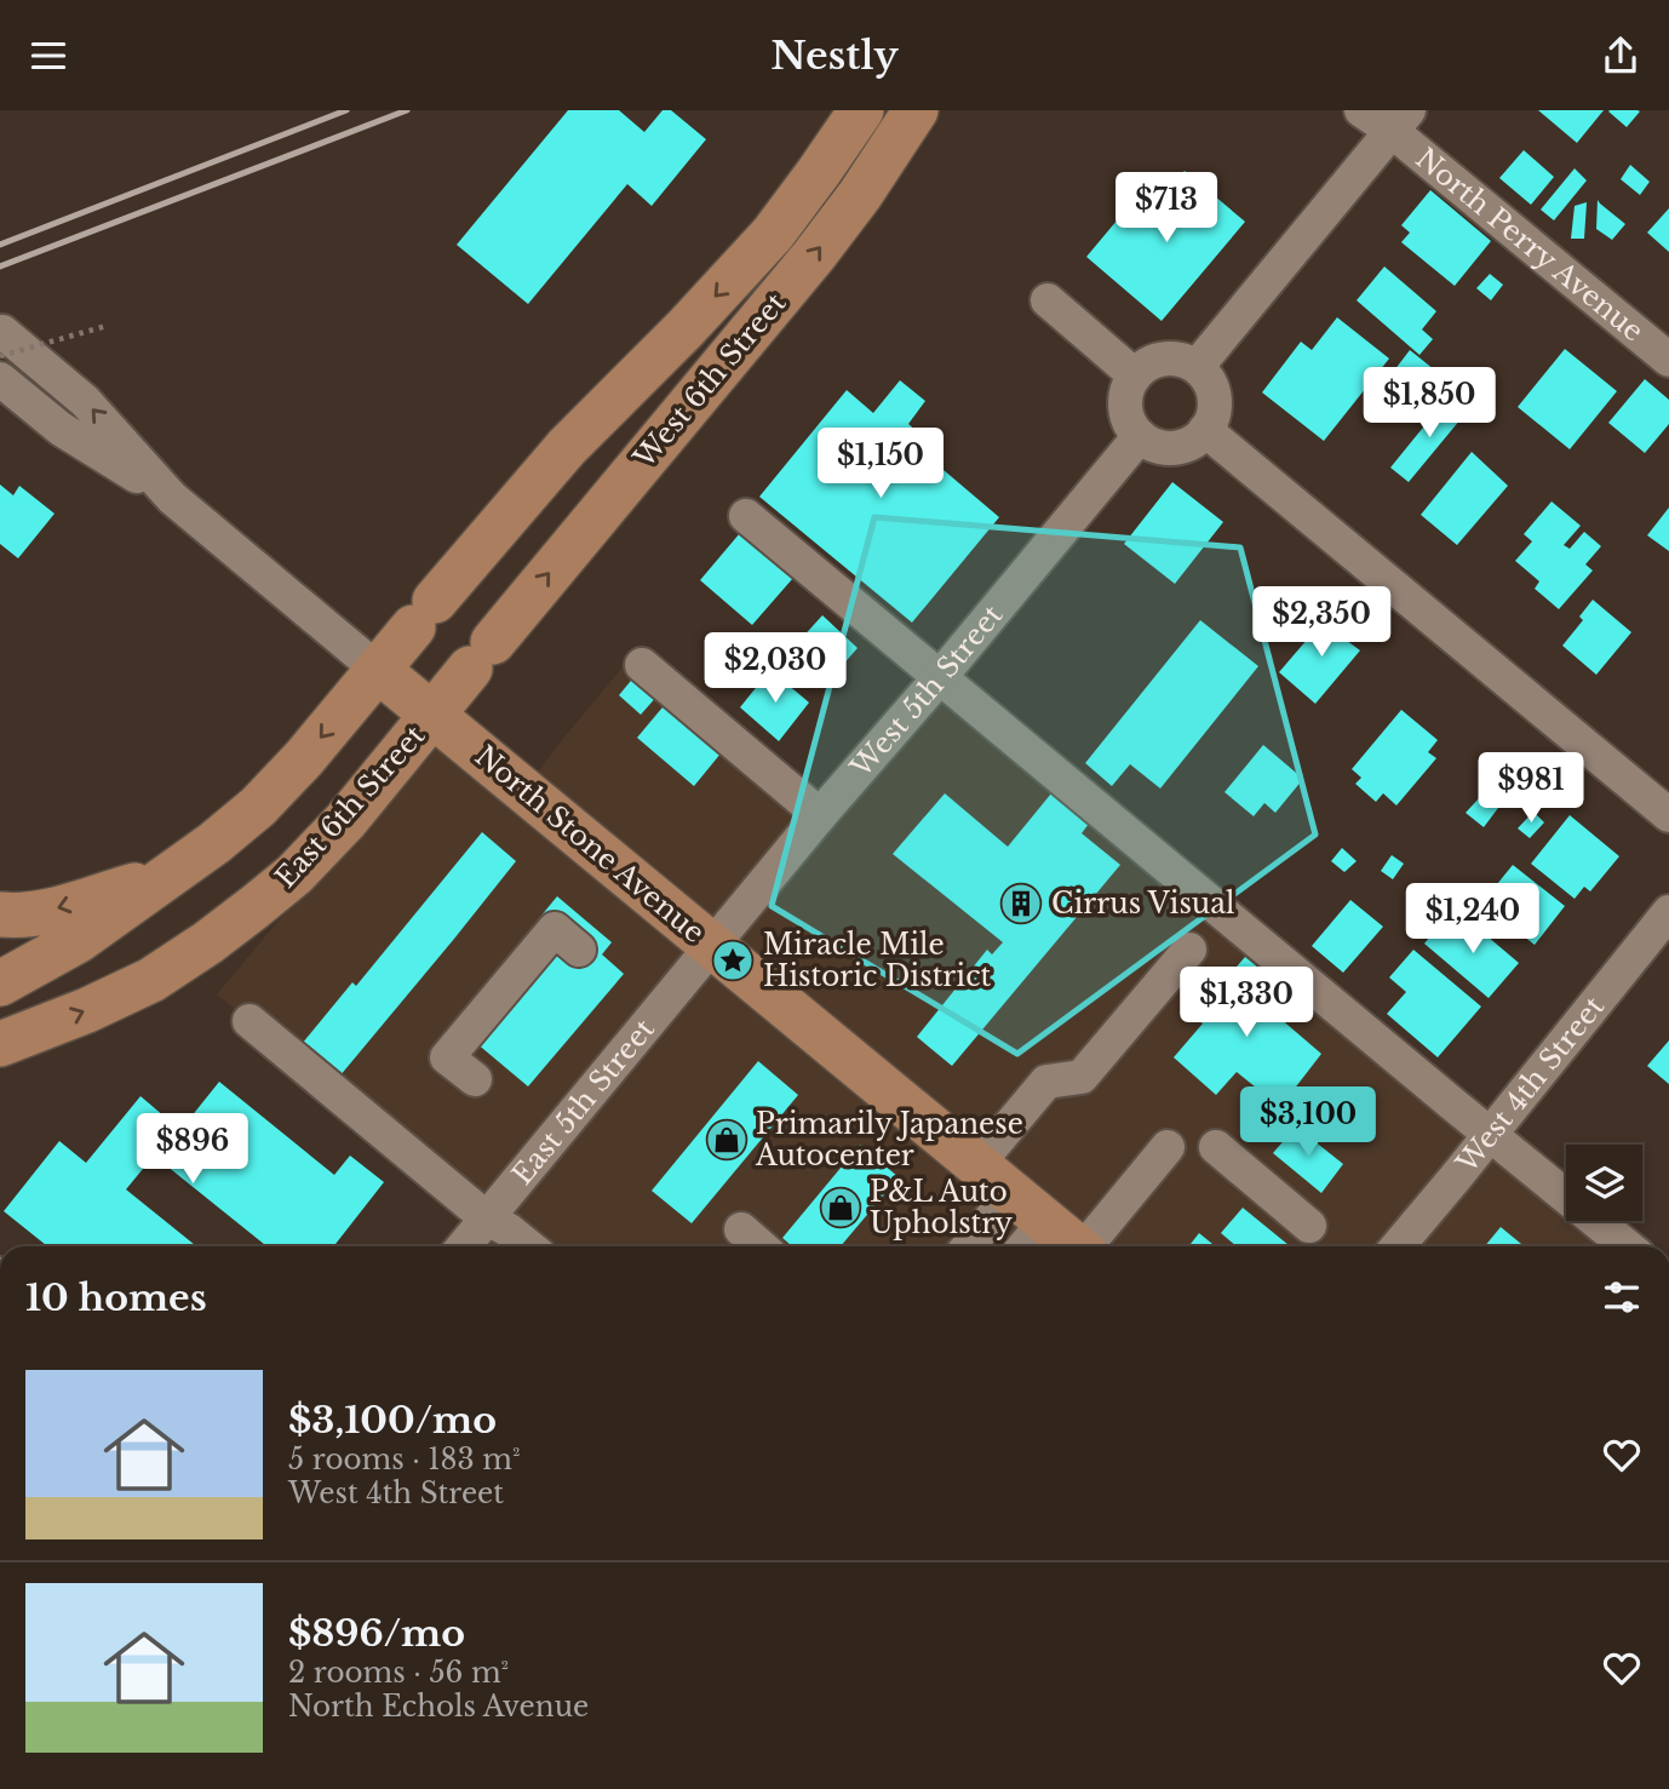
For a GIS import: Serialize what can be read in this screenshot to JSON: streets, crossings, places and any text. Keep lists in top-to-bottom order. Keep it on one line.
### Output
{"streets":{"main road":["West 6th Street","East 6th Street","North Stone Avenue"],"street":["North Perry Avenue","West 5th Street","West 4th Street","East 5th Street"]},"crossings":[["West 6th Street","East 6th Street"],["West 6th Street","North Stone Avenue"],["West 5th Street","North Stone Avenue"],["West 5th Street","East 5th Street"],["East 6th Street","North Stone Avenue"],["North Stone Avenue","East 5th Street"]],"places":{"building":["Cirrus Visual"],"place":["Miracle Mile Historic District"],"shop":["Primarily Japanese Autocenter","P&L Auto Upholstry"]},"page":{"header":"Nestly","price":["$713","$1,850","$1,150","$2,350","$2,030","$981","$1,240","$1,330","$3,100","$896"],"heading":"10 homes","list":[{"name":"$3,100/mo","note":"5 rooms · 183 m² · West 4th Street"},{"name":"$896/mo","note":"2 rooms · 56 m² · North Echols Avenue"}]}}
